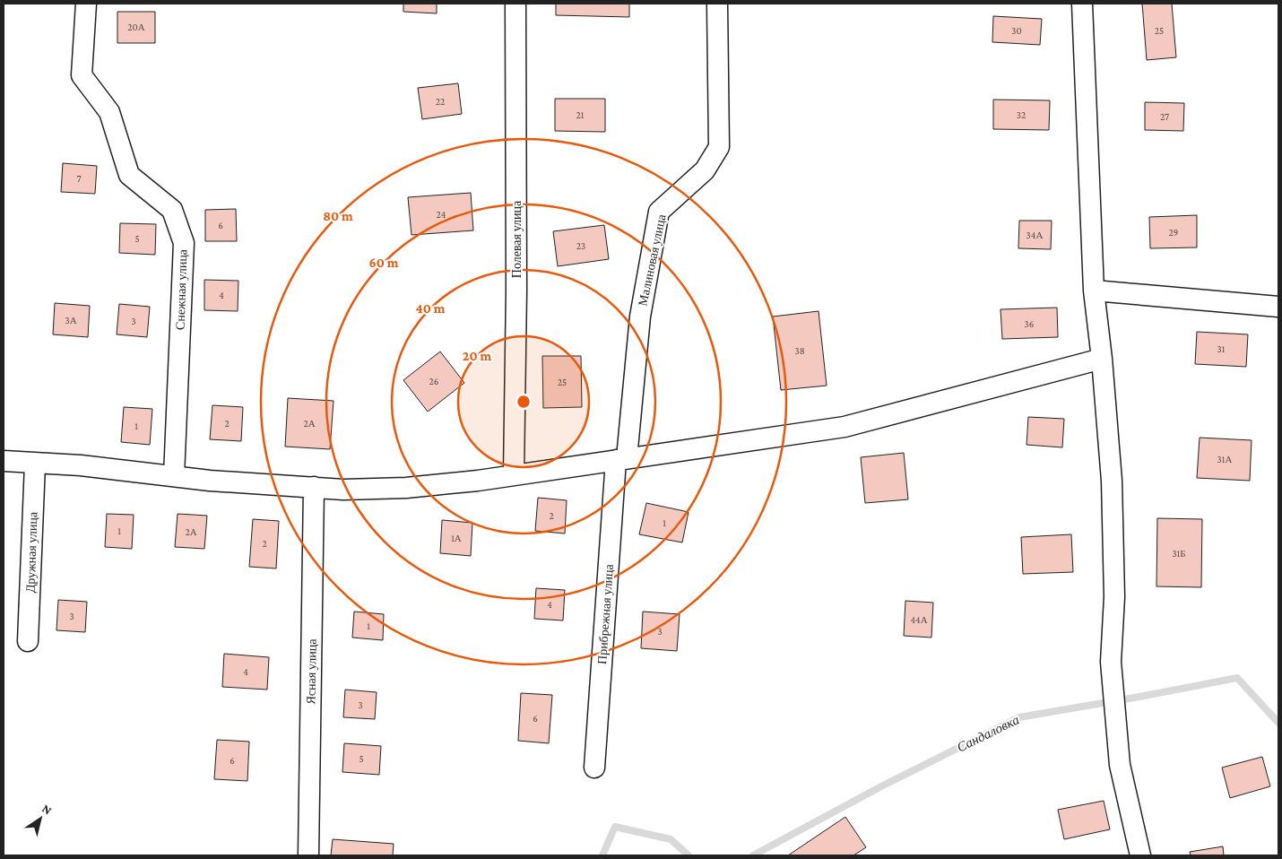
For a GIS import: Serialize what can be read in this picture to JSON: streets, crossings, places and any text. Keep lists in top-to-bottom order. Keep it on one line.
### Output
{"streets":{"street":["Полевая улица","Малиновая улица","Снежная улица","Дружная улица","Прибрежная улица","Ясная улица"]},"crossings":[["Малиновая улица","Прибрежная улица"]],"water":["Сандаловка"],"house_numbers":["20А","30","25","22","21","32","27","7","24","6","29","34А","5","23","4","3А","3","36","31","38","26","25","2","2А","1","31А","2","1","1","2А","1А","2","31Б","4","3","44А","1","3","4","3","6","5","6"],"north":"top right","rings":["80 m","60 m","40 m","20 m"]}
